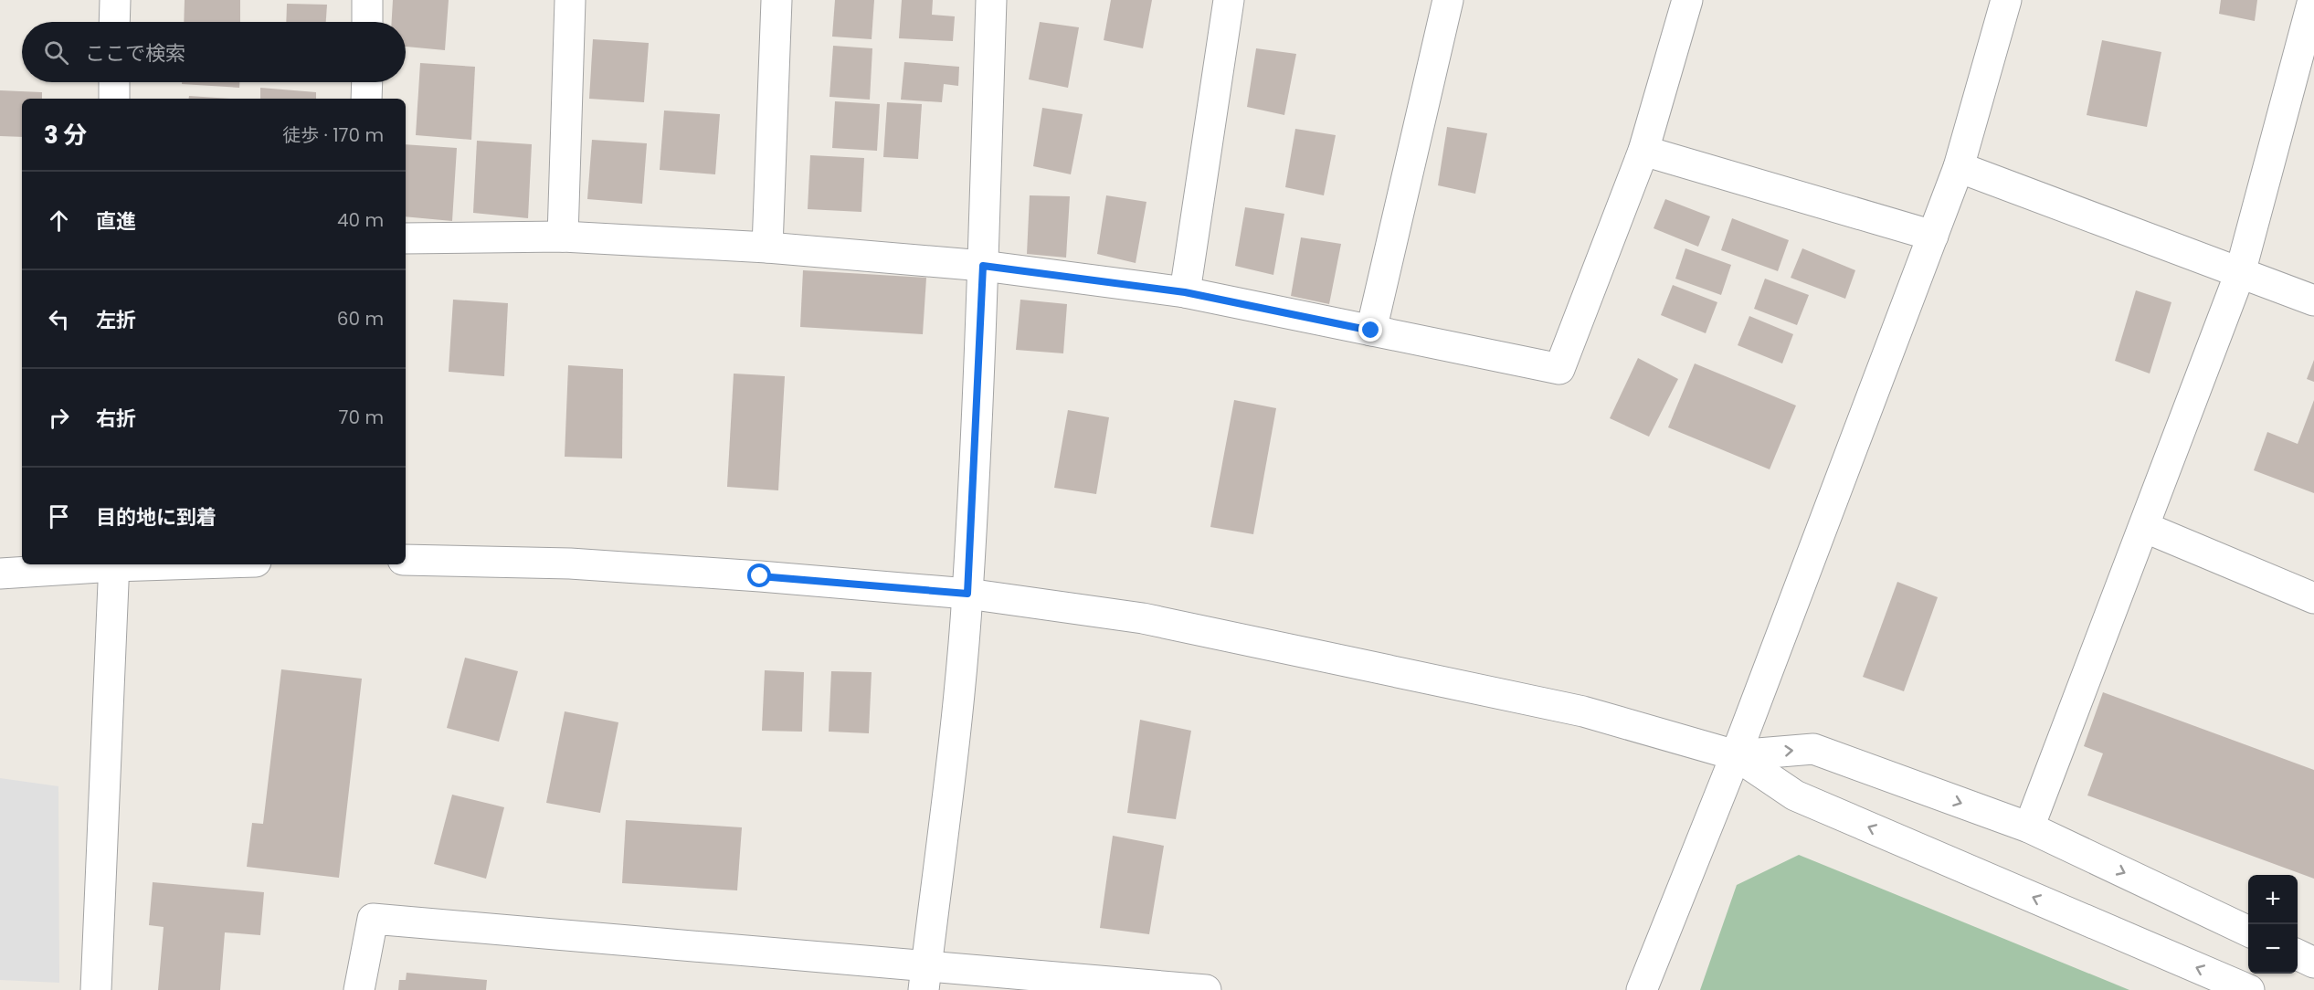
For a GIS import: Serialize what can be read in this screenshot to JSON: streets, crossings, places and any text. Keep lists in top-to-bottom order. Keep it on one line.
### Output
{"page":{"search":"ここで検索","heading":["3 分","徒歩 · 170 m"],"list":[["直進","40 m"],["左折","60 m"],["右折","70 m"],"目的地に到着"],"map_buttons":["+","−"]}}
